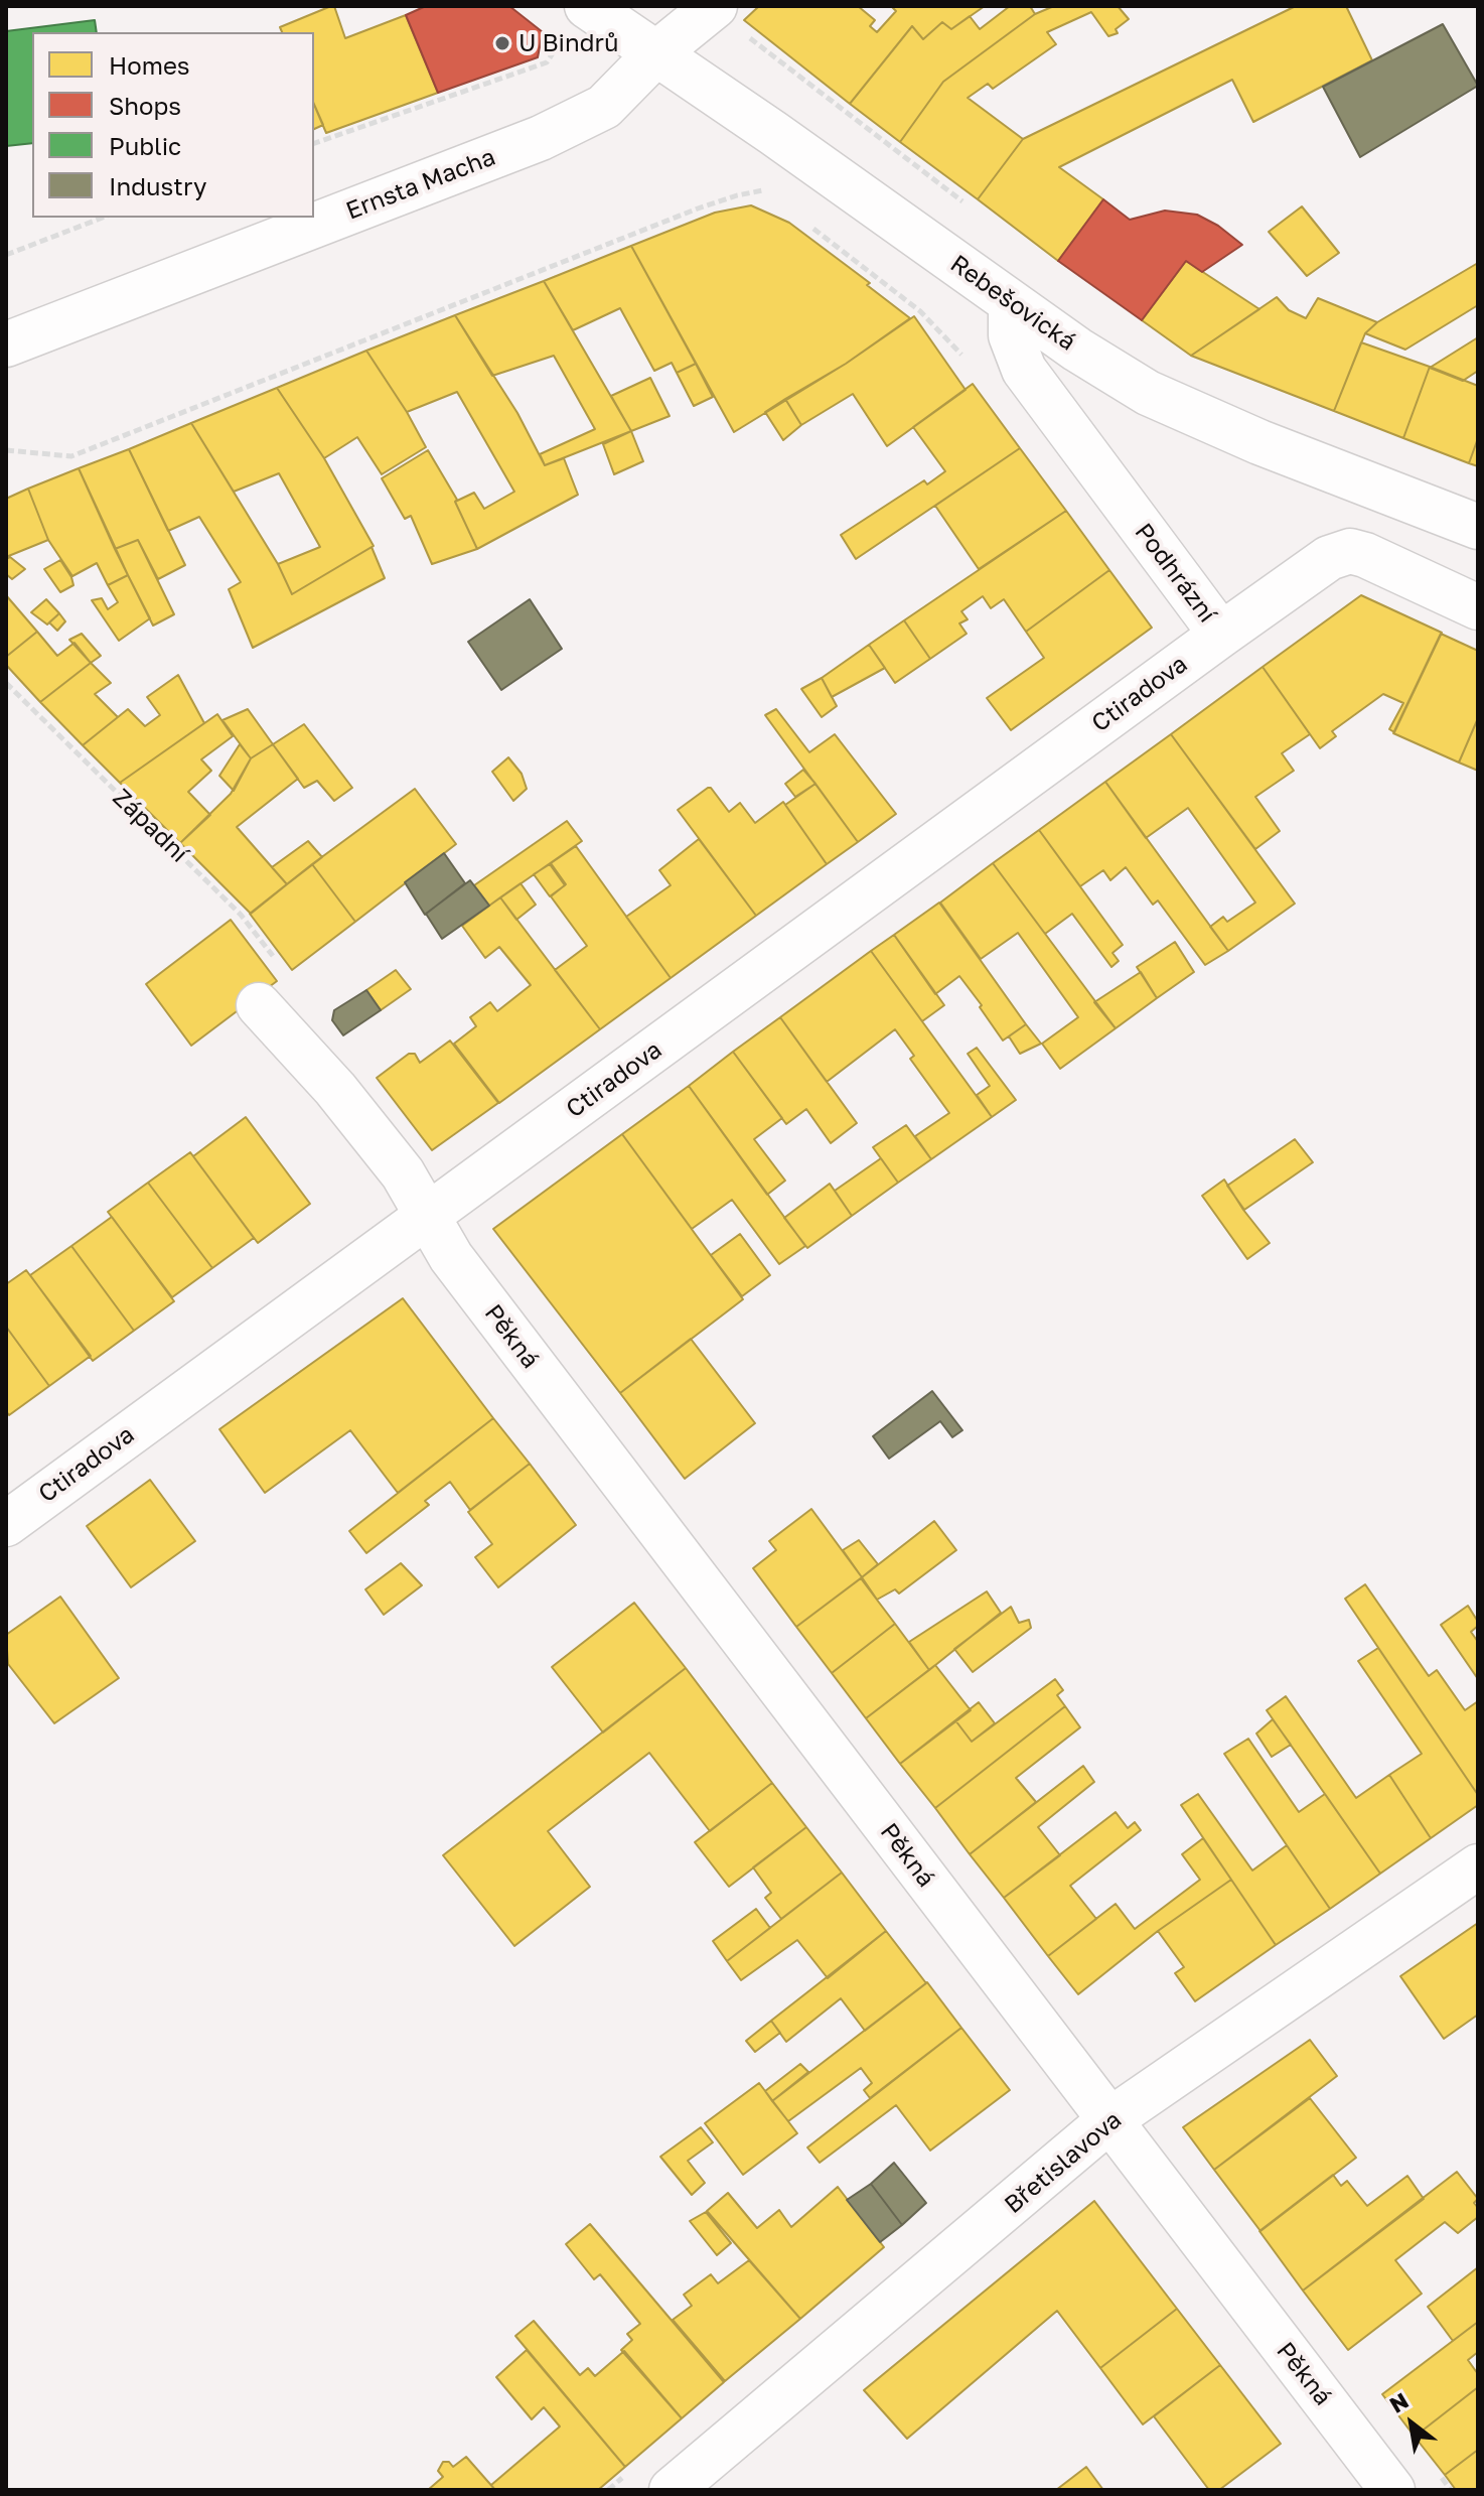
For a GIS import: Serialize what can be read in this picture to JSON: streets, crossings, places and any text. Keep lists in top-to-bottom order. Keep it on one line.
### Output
{"streets":{"street":["Ernsta Macha","Rebešovická","Podhrázní","Ctiradova","Pěkná","Břetislavova"],"path":["Západní"]},"crossings":[["Ernsta Macha","Rebešovická"],["Rebešovická","Podhrázní"],["Podhrázní","Ctiradova"],["Ctiradova","Pěkná"],["Pěkná","Břetislavova"]],"places":["U Bindrů"],"legend":["Homes","Shops","Public","Industry"],"north":"top left"}
